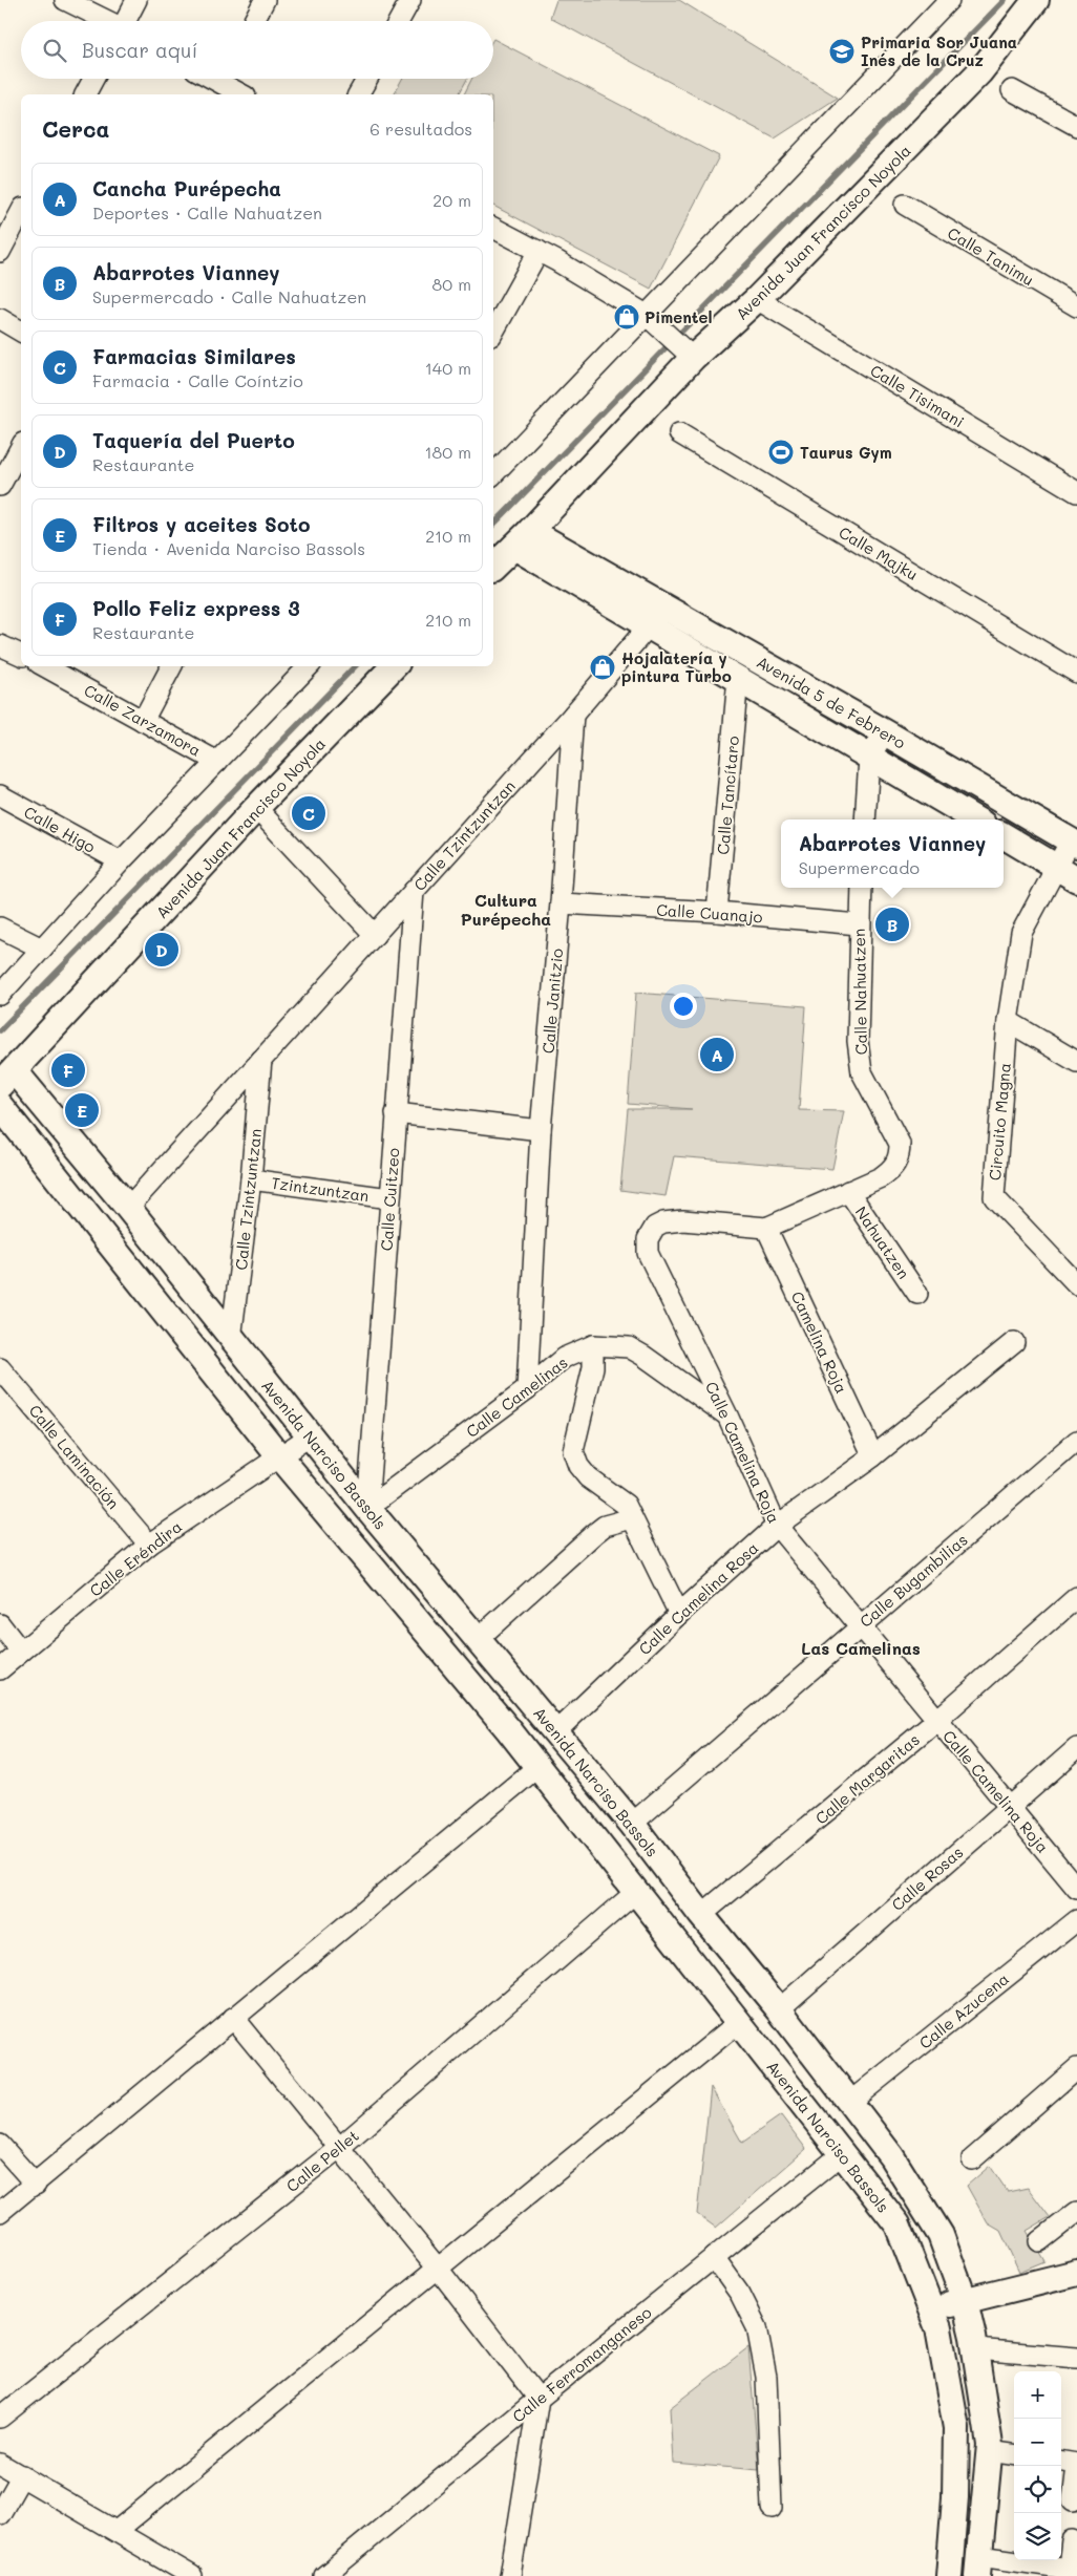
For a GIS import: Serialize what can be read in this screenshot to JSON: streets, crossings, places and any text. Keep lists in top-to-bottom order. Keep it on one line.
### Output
{"streets":{"street":["Avenida Juan Francisco Noyola","Calle Tanimu","Calle Tisimani","Calle Majku","Avenida 5 de Febrero","Calle Zarzamora","Calle Tancítaro","Calle Higo","Calle Tzintzuntzan","Calle Cuanajo","Calle Nahuatzen","Calle Janitzio","Circuito Magna","Tzintzuntzan","Calle Cuitzeo","Nahuatzen","Camelina Roja","Calle Camelinas","Calle Camelina Roja","Avenida Narciso Bassols","Calle Laminación","Calle Eréndira","Calle Bugambilias","Calle Camelina Rosa","Calle Margaritas","Calle Rosas","Calle Azucena","Calle Pellet","Calle Ferromanganeso"]},"crossings":[["Avenida Juan Francisco Noyola","Calle Tisimani"],["Avenida Juan Francisco Noyola","Avenida 5 de Febrero"],["Avenida Juan Francisco Noyola","Avenida Narciso Bassols"],["Avenida 5 de Febrero","Calle Tancítaro"],["Avenida 5 de Febrero","Calle Tzintzuntzan"],["Avenida 5 de Febrero","Circuito Magna"],["Calle Tancítaro","Calle Cuanajo"],["Calle Tzintzuntzan","Calle Janitzio"],["Calle Tzintzuntzan","Tzintzuntzan"],["Calle Tzintzuntzan","Calle Cuitzeo"],["Calle Tzintzuntzan","Avenida Narciso Bassols"],["Calle Cuanajo","Calle Nahuatzen"],["Calle Cuanajo","Calle Janitzio"],["Calle Nahuatzen","Nahuatzen"],["Calle Nahuatzen","Camelina Roja"],["Calle Nahuatzen","Calle Camelina Roja"],["Calle Janitzio","Calle Camelinas"],["Tzintzuntzan","Calle Cuitzeo"],["Calle Cuitzeo","Calle Camelinas"],["Calle Cuitzeo","Avenida Narciso Bassols"],["Camelina Roja","Calle Camelina Roja"],["Camelina Roja","Calle Camelina Rosa"],["Calle Camelinas","Calle Camelina Roja"],["Calle Camelinas","Avenida Narciso Bassols"],["Calle Camelina Roja","Calle Bugambilias"],["Calle Camelina Roja","Calle Camelina Rosa"],["Calle Camelina Roja","Calle Margaritas"],["Calle Camelina Roja","Calle Rosas"],["Avenida Narciso Bassols","Calle Eréndira"],["Avenida Narciso Bassols","Calle Bugambilias"],["Avenida Narciso Bassols","Calle Camelina Rosa"],["Avenida Narciso Bassols","Calle Margaritas"],["Avenida Narciso Bassols","Calle Rosas"],["Avenida Narciso Bassols","Calle Azucena"],["Avenida Narciso Bassols","Calle Pellet"],["Avenida Narciso Bassols","Calle Ferromanganeso"],["Calle Laminación","Calle Eréndira"]],"districts":["Cultura Purépecha","Las Camelinas"],"places":{"school or university":["Primaria Sor Juana Inés de la Cruz"],"shop":["Pimentel","Hojalatería y pintura Turbo"],"sports":["Taurus Gym"]},"page":{"search":"Buscar aquí","heading":["Cerca","6 resultados"],"list":[{"mark":"A","name":"Cancha Purépecha","note":"Deportes · Calle Nahuatzen","value":"20 m"},{"mark":"B","name":"Abarrotes Vianney","note":"Supermercado · Calle Nahuatzen","value":"80 m"},{"mark":"C","name":"Farmacias Similares","note":"Farmacia · Calle Coíntzio","value":"140 m"},{"mark":"D","name":"Taquería del Puerto","note":"Restaurante","value":"180 m"},{"mark":"E","name":"Filtros y aceites Soto","note":"Tienda · Avenida Narciso Bassols","value":"210 m"},{"mark":"F","name":"Pollo Feliz express 3","note":"Restaurante","value":"210 m"}],"pins":["C","B","D","A","F","E"],"popup":["Abarrotes Vianney","Supermercado"],"map_buttons":["+","−"]}}
